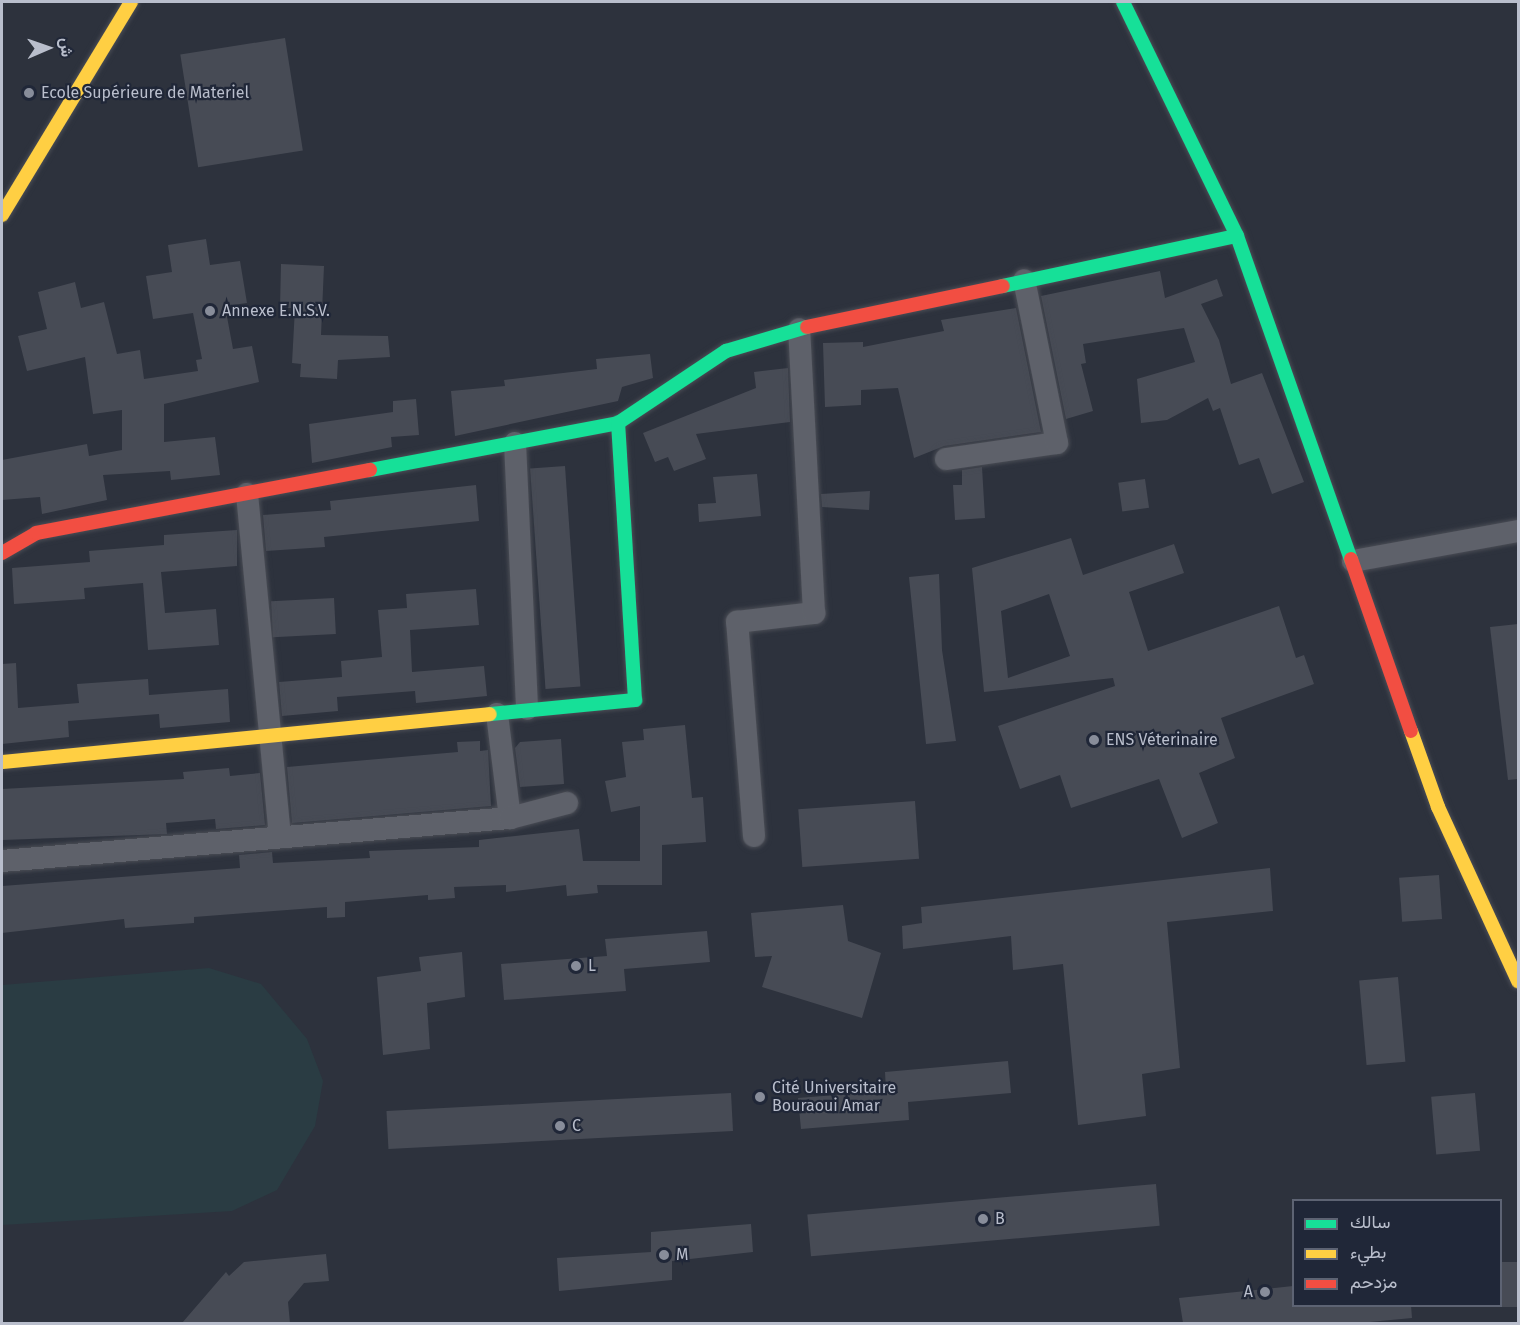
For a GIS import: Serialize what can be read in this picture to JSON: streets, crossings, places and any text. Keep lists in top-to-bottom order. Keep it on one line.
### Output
{"places":["Ecole Supérieure de Materiel","Annexe E.N.S.V.","ENS Véterinaire","L","Cité Universitaire Bouraoui Amar","C","B","M","A"],"legend":["سالك","بطيء","مزدحم"],"north":"right"}
